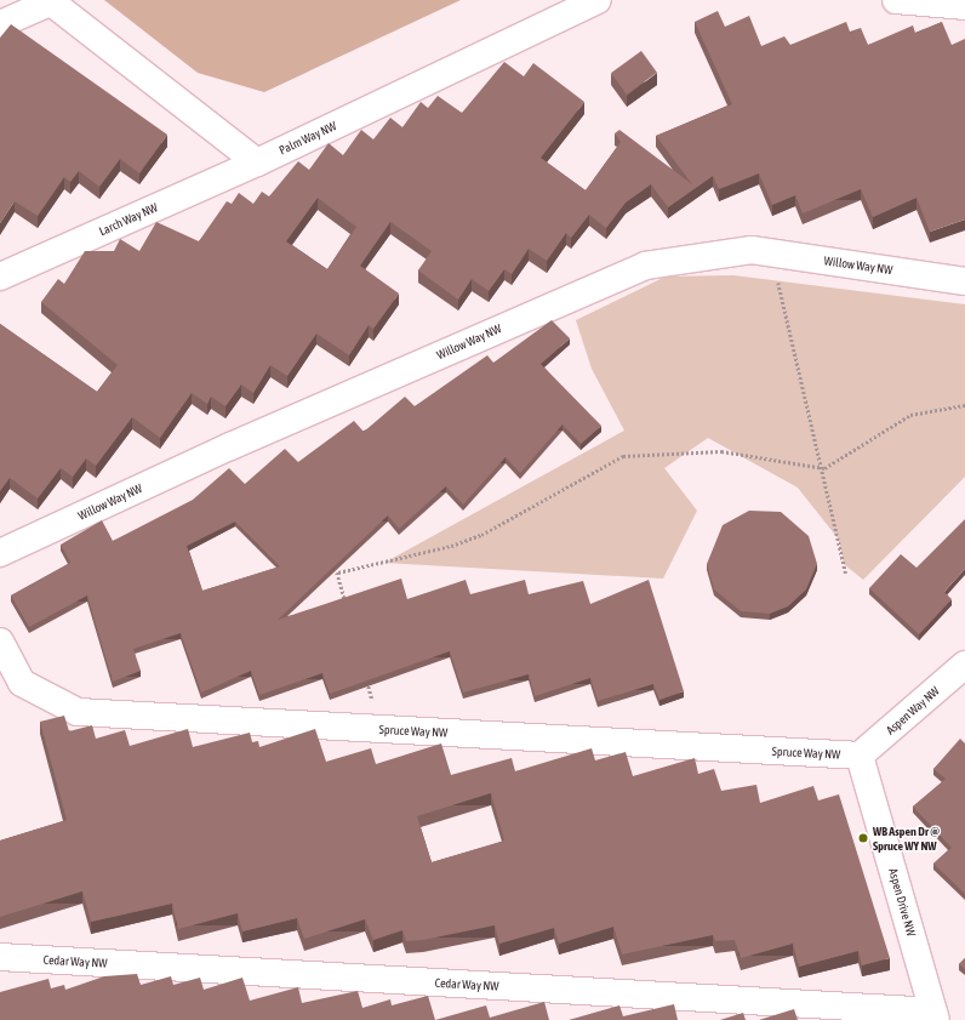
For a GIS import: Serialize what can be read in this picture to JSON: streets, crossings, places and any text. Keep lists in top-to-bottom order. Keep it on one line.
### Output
{"streets":{"lane":["Palm Way NW","Larch Way NW","Willow Way NW","Aspen Way NW","Spruce Way NW","Aspen Drive NW","Cedar Way NW"]},"crossings":[["Palm Way NW","Larch Way NW"],["Aspen Way NW","Spruce Way NW"],["Aspen Way NW","Aspen Drive NW"],["Spruce Way NW","Aspen Drive NW"],["Aspen Drive NW","Cedar Way NW"]],"places":["WB Aspen Dr @ Spruce WY NW"]}
